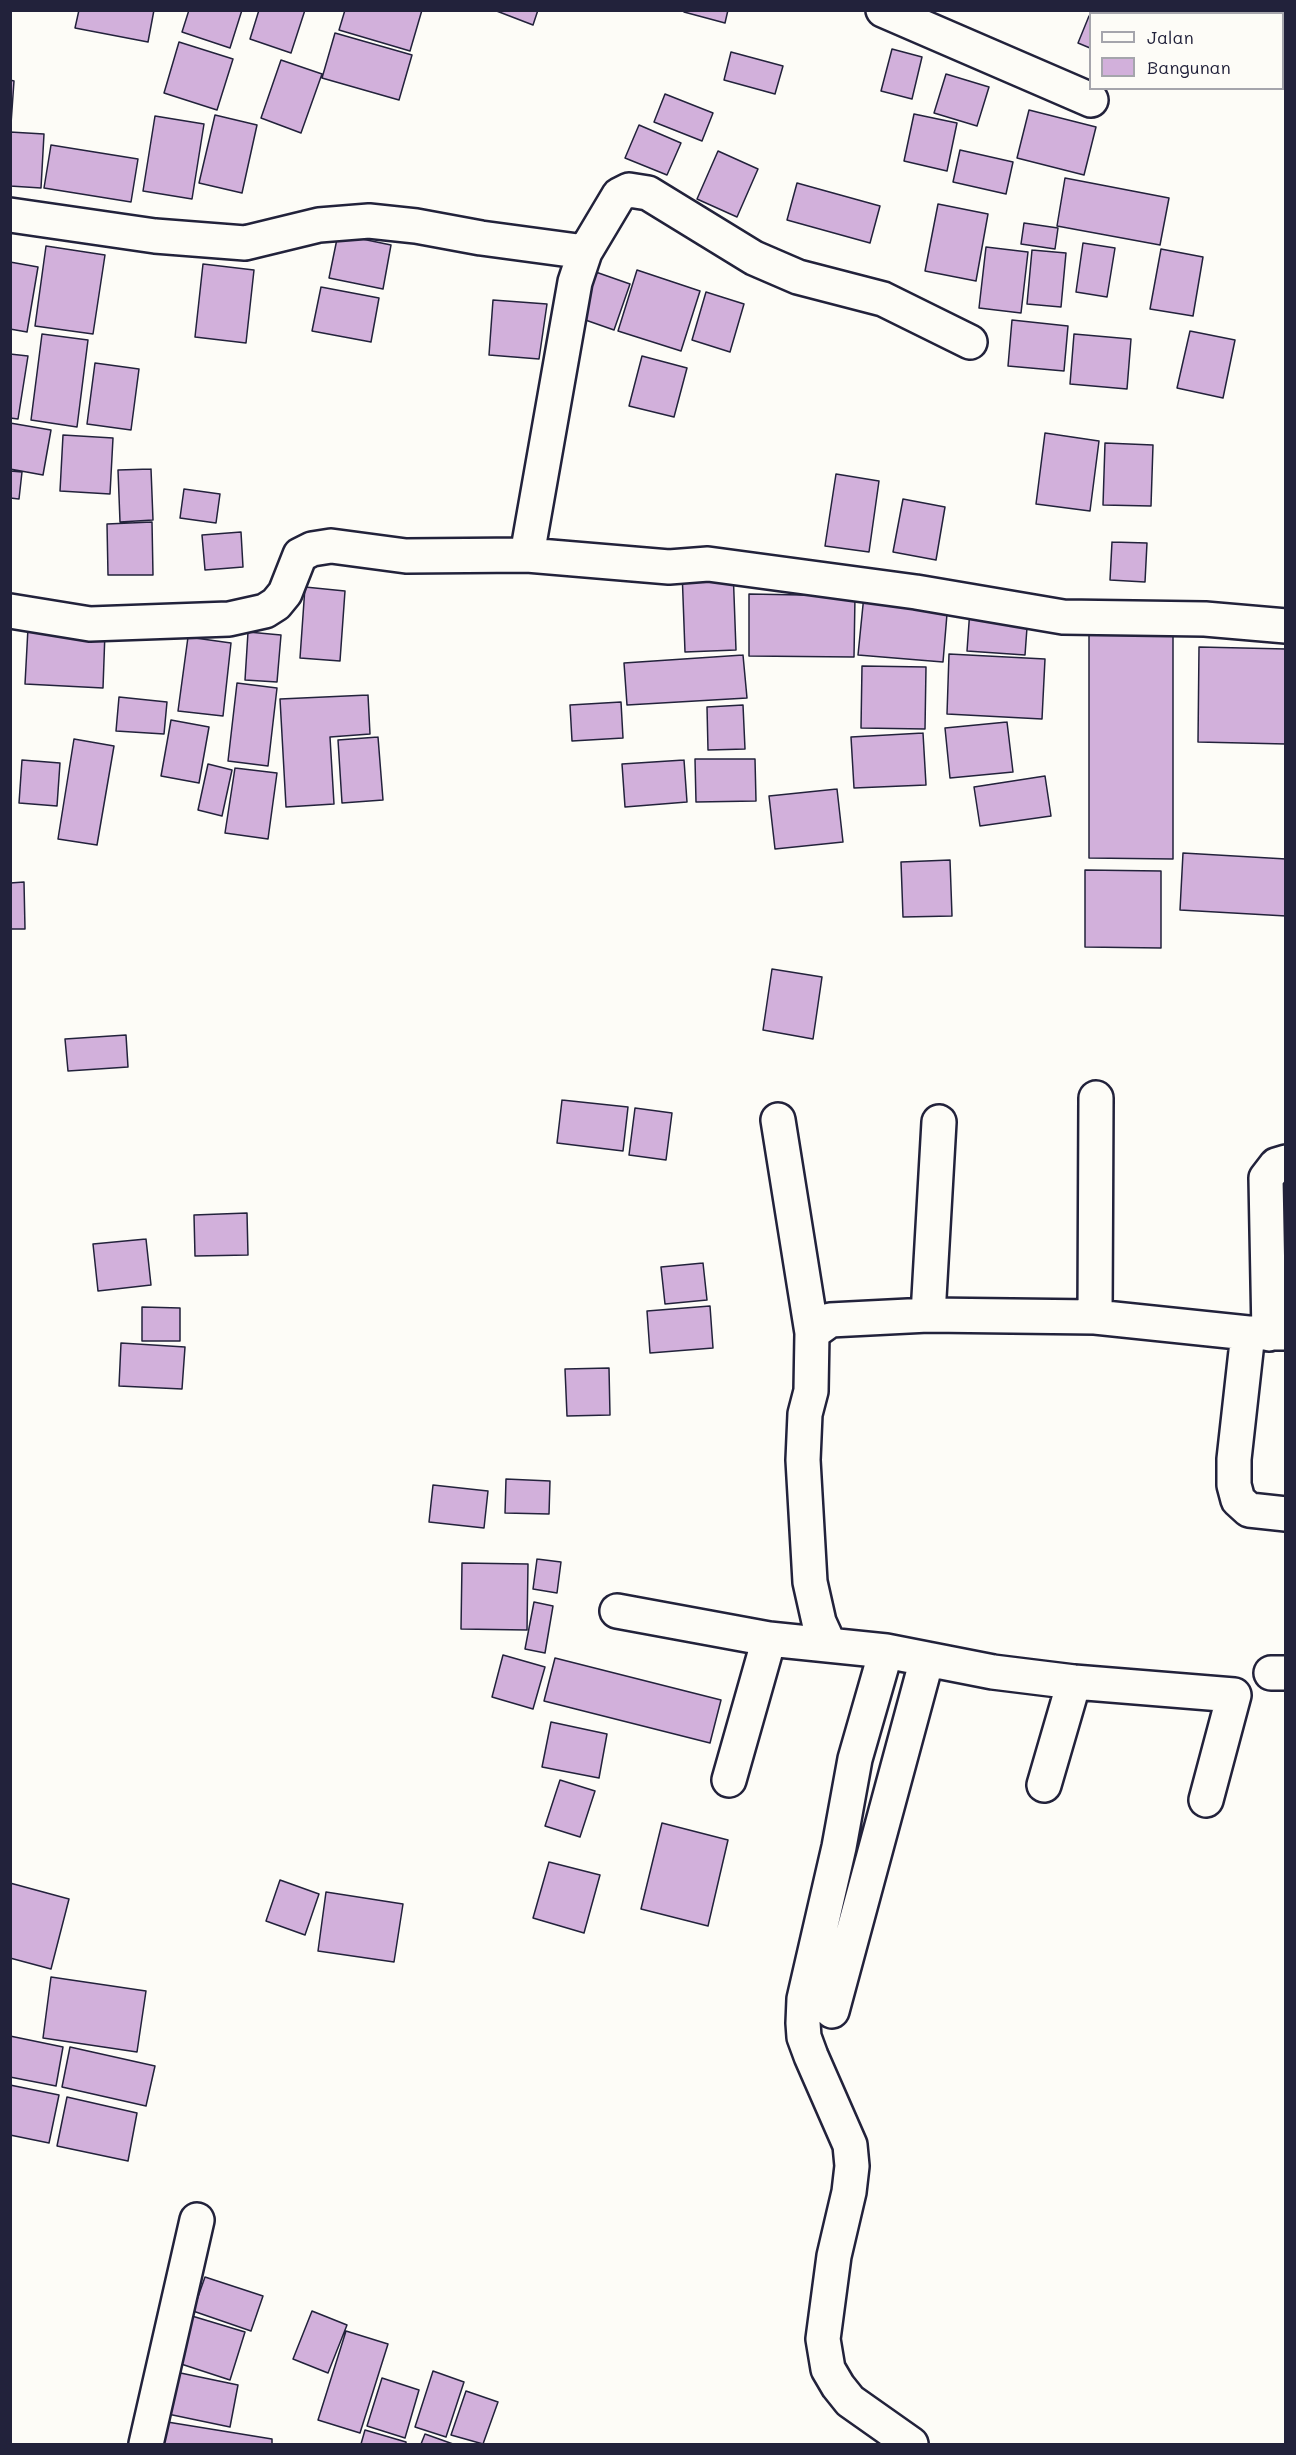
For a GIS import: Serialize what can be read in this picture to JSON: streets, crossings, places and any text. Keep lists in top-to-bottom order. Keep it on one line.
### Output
{"legend":["Jalan","Bangunan"]}
